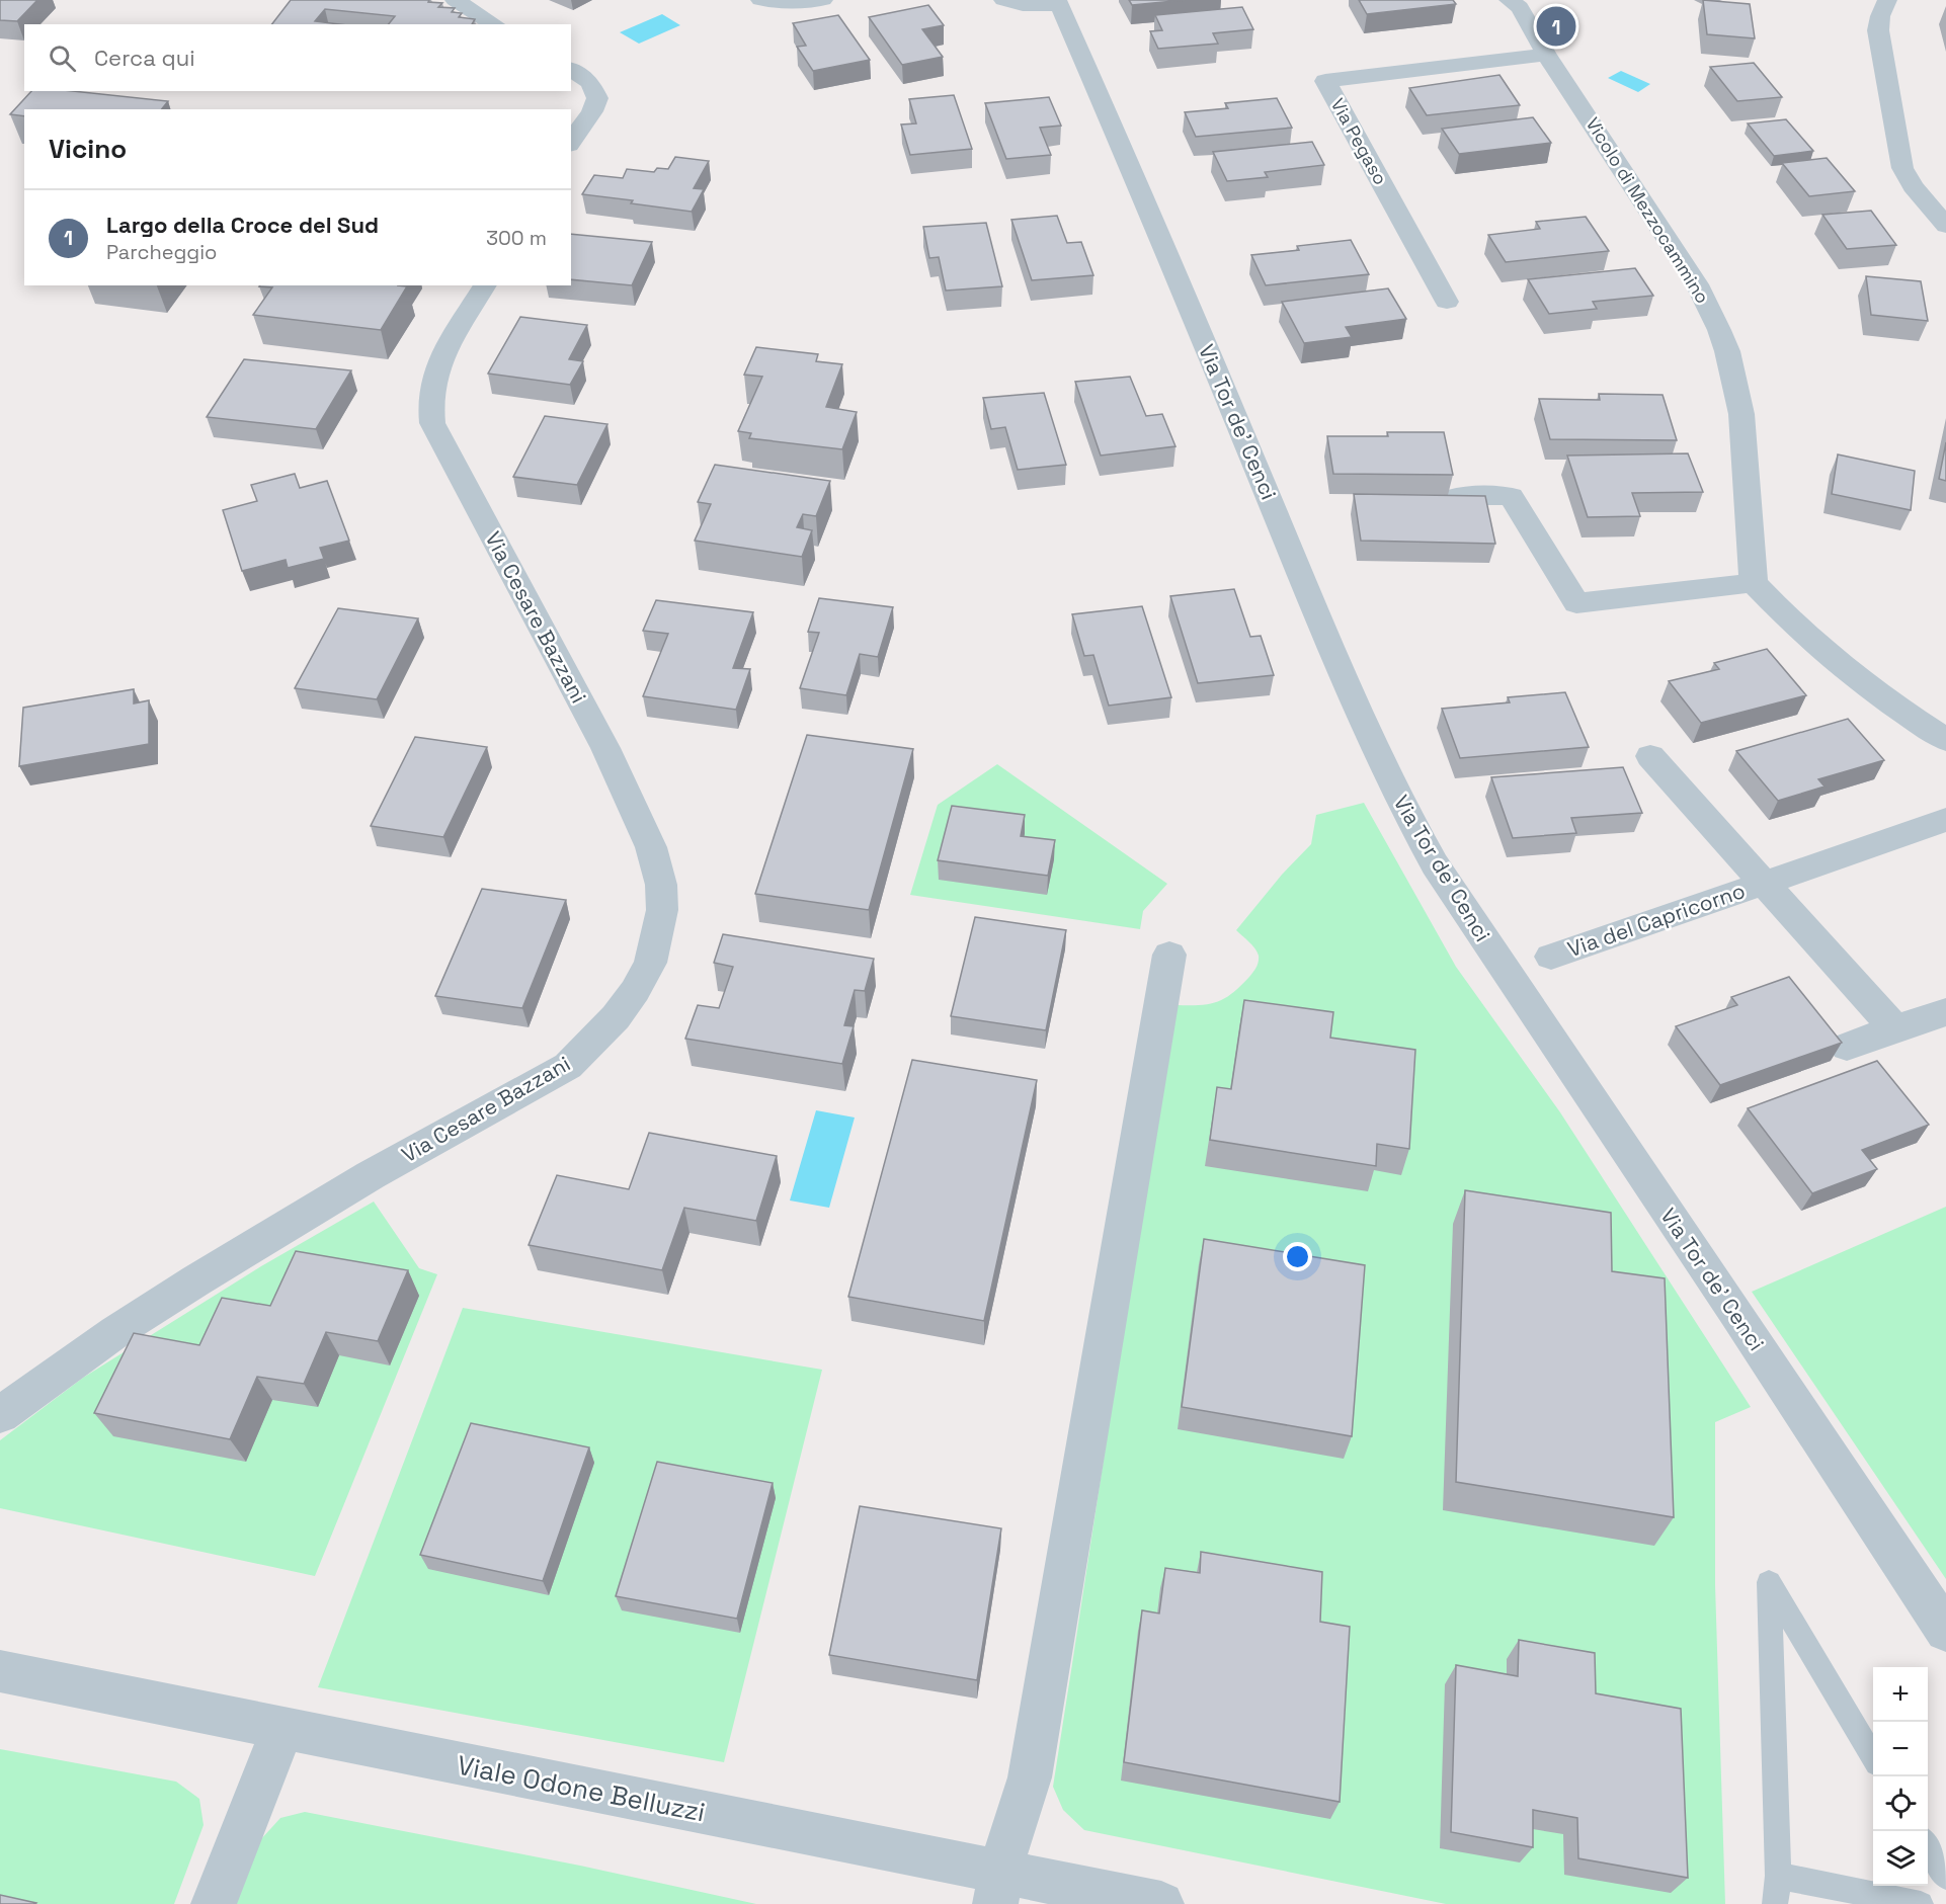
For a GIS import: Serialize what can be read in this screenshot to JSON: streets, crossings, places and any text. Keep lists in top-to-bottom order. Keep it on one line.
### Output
{"streets":{"street":["Via Pegaso","Vicolo di Mezzocammino","Via Tor de' Cenci","Via Cesare Bazzani","Via del Capricorno","Viale Odone Belluzzi"]},"crossings":[["Via Pegaso","Vicolo di Mezzocammino"]],"page":{"pins":"1","search":"Cerca qui","heading":"Vicino","list":[{"mark":"1","name":"Largo della Croce del Sud","note":"Parcheggio","value":"300 m"}],"map_buttons":["+","−"]}}
